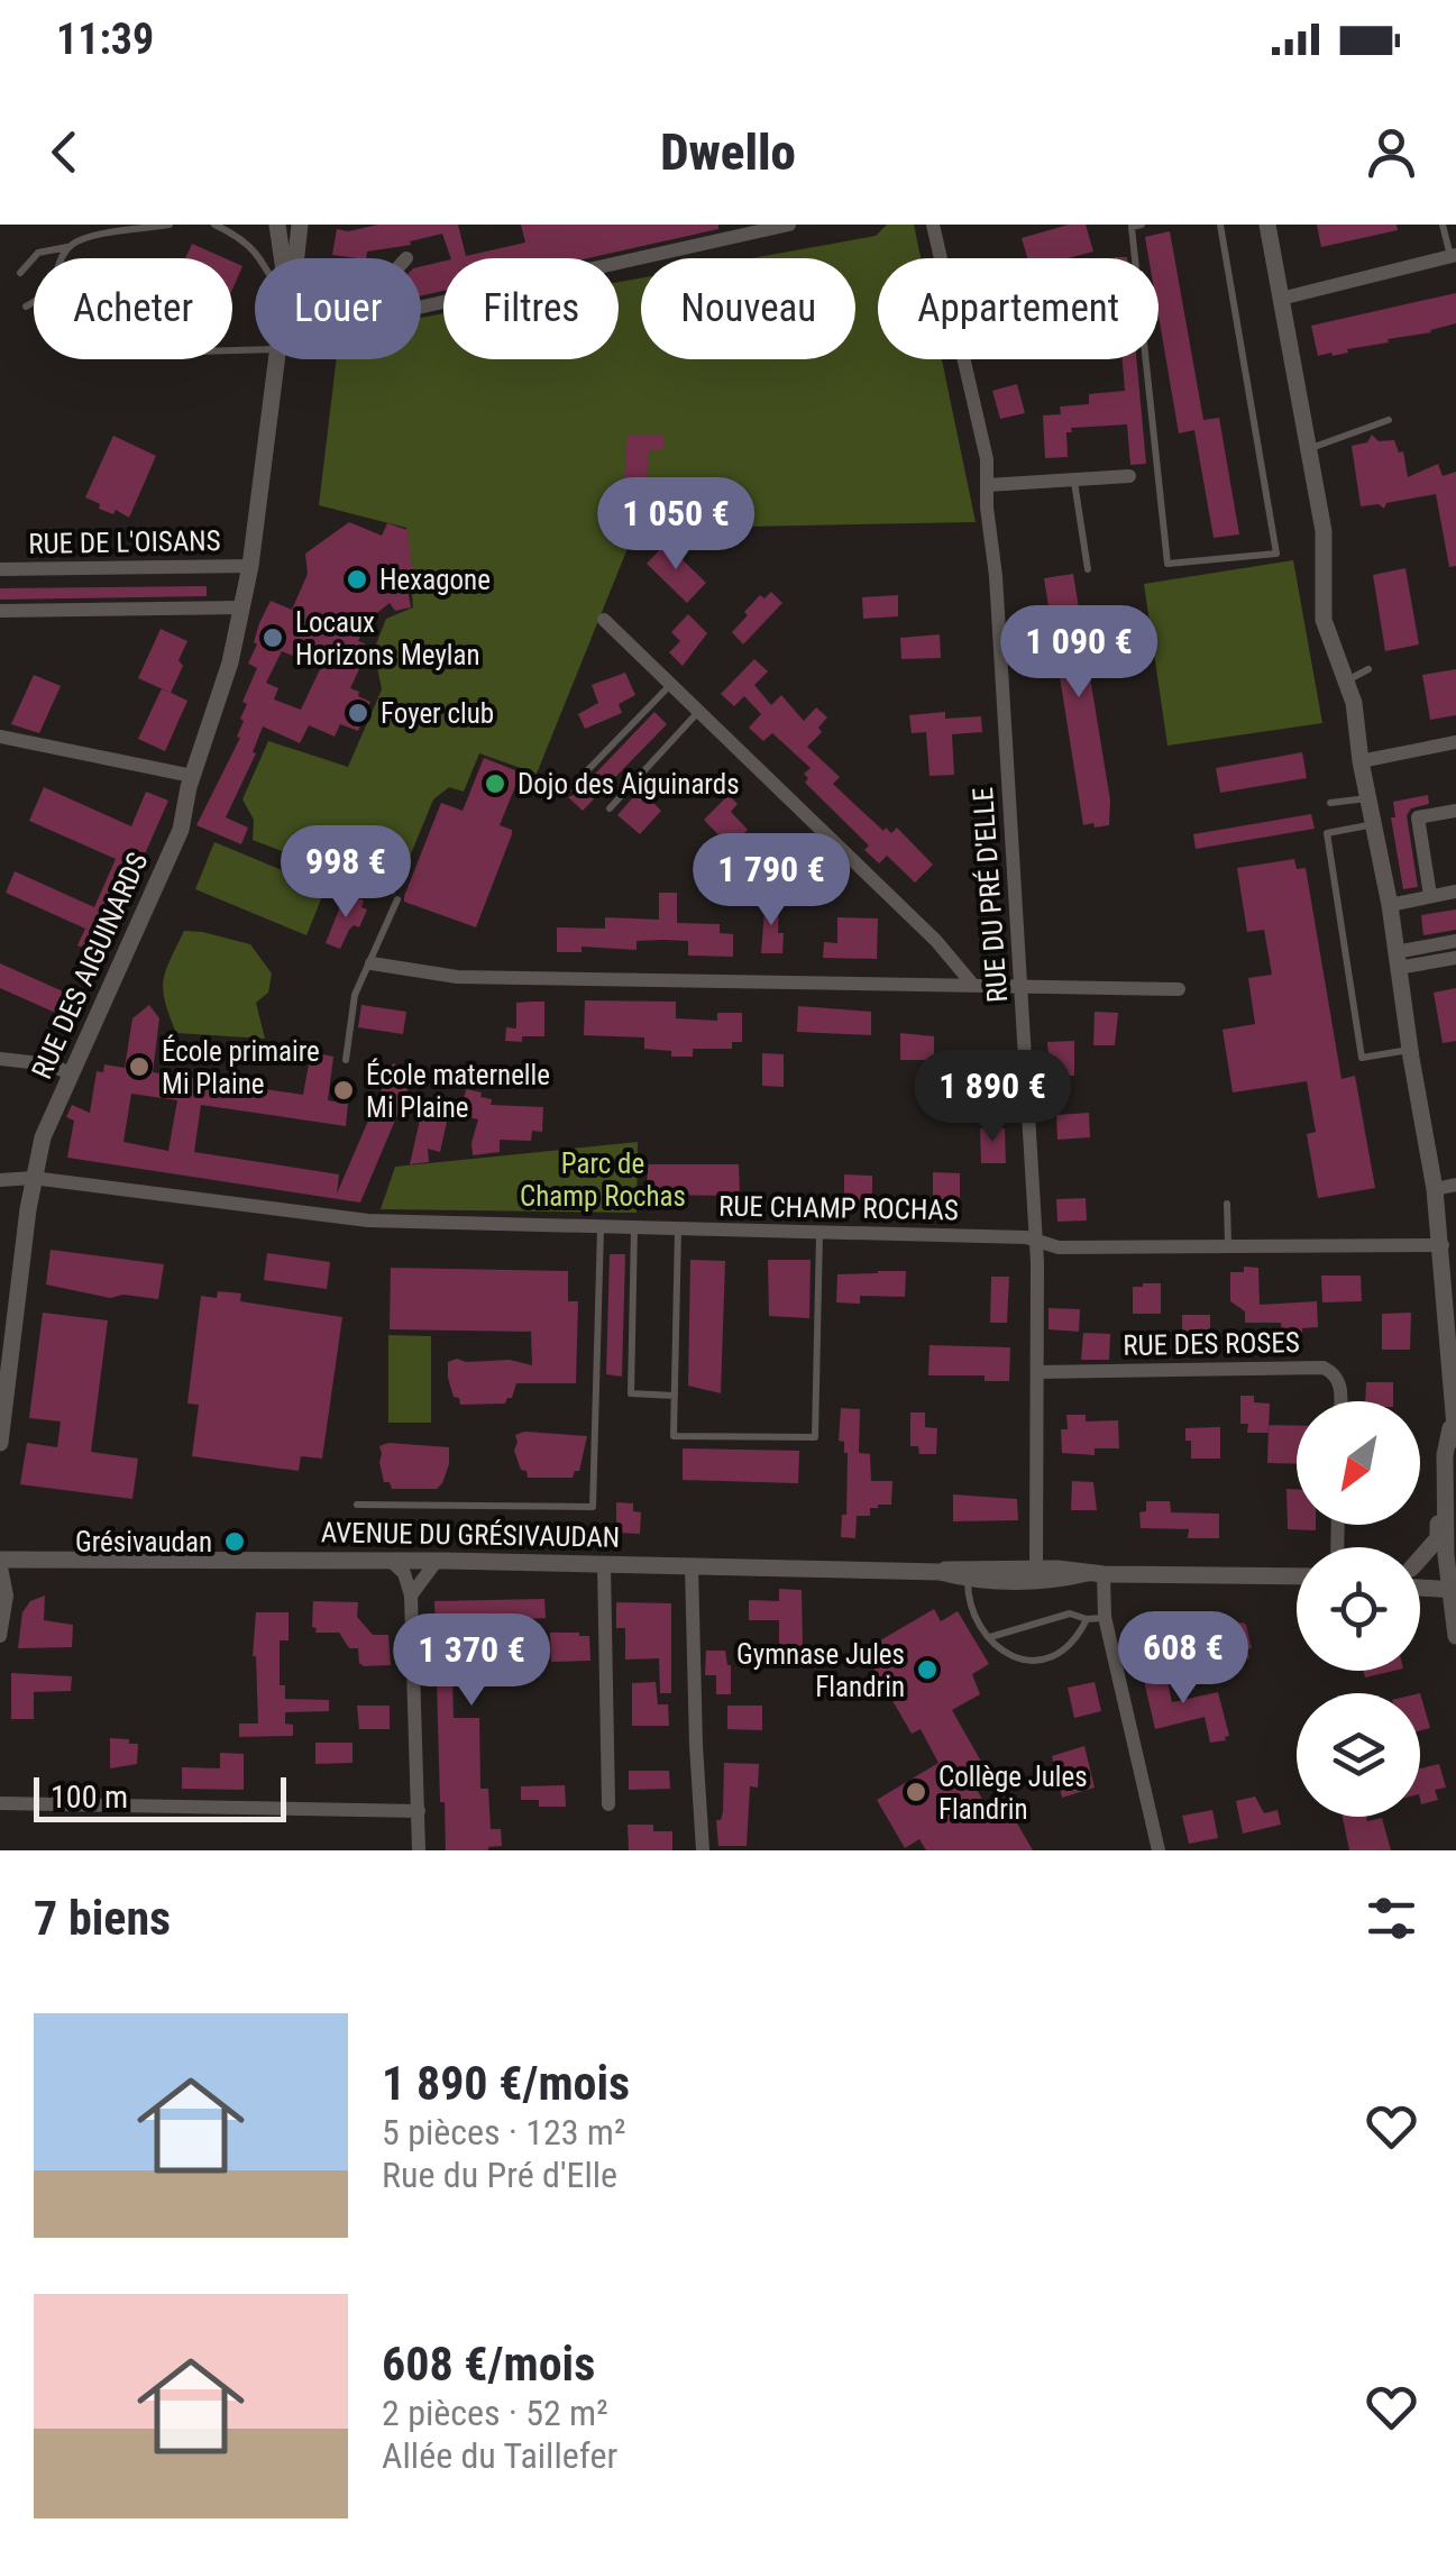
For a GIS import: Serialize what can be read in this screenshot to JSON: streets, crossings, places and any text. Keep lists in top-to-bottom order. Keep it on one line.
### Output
{"streets":{"street":["RUE DE L'OISANS","RUE DU PRÉ D'ELLE","RUE DES AIGUINARDS","RUE CHAMP ROCHAS","RUE DES ROSES","AVENUE DU GRÉSIVAUDAN"]},"crossings":[["RUE DE L'OISANS","RUE DES AIGUINARDS"],["RUE DU PRÉ D'ELLE","RUE CHAMP ROCHAS"],["RUE DU PRÉ D'ELLE","RUE DES ROSES"],["RUE DU PRÉ D'ELLE","AVENUE DU GRÉSIVAUDAN"],["RUE DES AIGUINARDS","RUE CHAMP ROCHAS"]],"parks":["Parc de Champ Rochas"],"places":["Hexagone","Locaux Horizons Meylan","Foyer club","Dojo des Aiguinards","École primaire Mi Plaine","École maternelle Mi Plaine","Grésivaudan","Gymnase Jules Flandrin","Collège Jules Flandrin"],"scale_bar":"100 m","north":"bottom left","page":{"status":"11:39","header":"Dwello","chip":["Acheter","Louer","Filtres","Nouveau","Appartement"],"price":["1 050 €","1 090 €","998 €","1 790 €","1 890 €","608 €","1 370 €"],"scale":"100 m","heading":"7 biens","list":[{"name":"1 890 €/mois","note":"5 pièces · 123 m² · Rue du Pré d'Elle"},{"name":"608 €/mois","note":"2 pièces · 52 m² · Allée du Taillefer"}]}}
